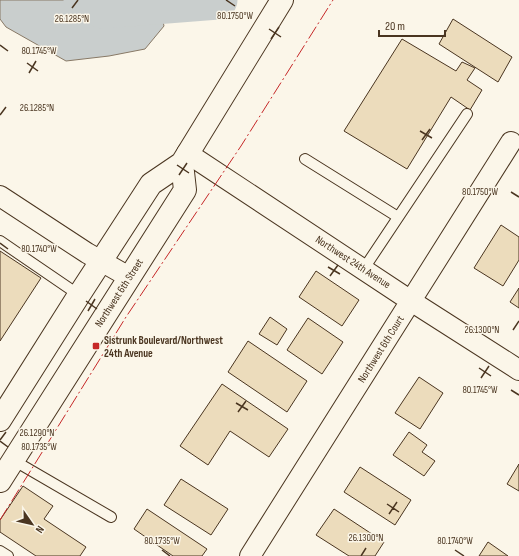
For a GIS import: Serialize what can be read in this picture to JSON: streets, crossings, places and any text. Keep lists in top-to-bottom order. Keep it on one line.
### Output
{"streets":{"street":["Northwest 24th Avenue","Northwest 6th Street","Northwest 6th Court"]},"crossings":[["Northwest 24th Avenue","Northwest 6th Street"],["Northwest 24th Avenue","Northwest 6th Court"]],"places":{"transit":["Sistrunk Boulevard/Northwest 24th Avenue"]},"scale_bar":"20 m","north":"bottom right","coordinates":["80.1750°W","26.1285°N","80.1745°W","80.1740°W","26.1300°N","26.1290°N","80.1735°W"]}
